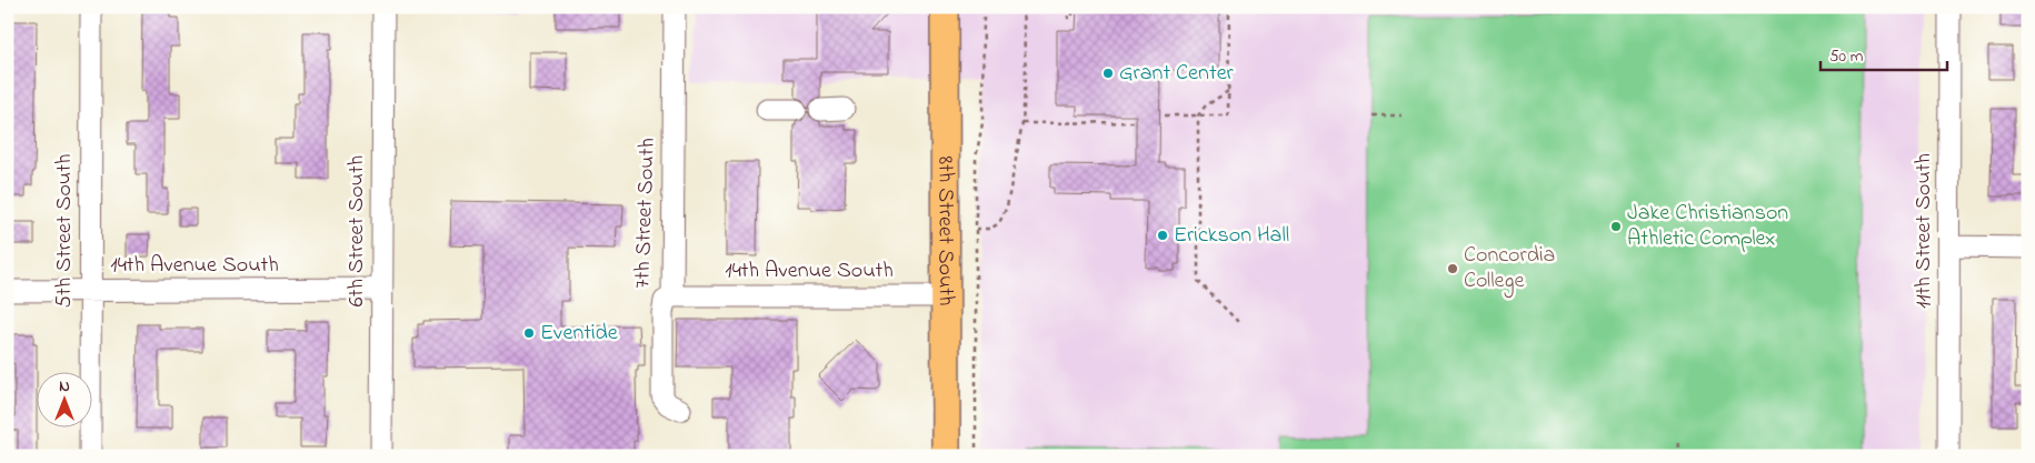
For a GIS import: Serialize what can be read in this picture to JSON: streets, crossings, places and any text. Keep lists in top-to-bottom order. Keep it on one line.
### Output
{"streets":{"main road":["8th Street South"],"street":["7th Street South","5th Street South","6th Street South","11th Street South","14th Avenue South"]},"crossings":[["7th Street South","14th Avenue South"],["5th Street South","14th Avenue South"],["6th Street South","14th Avenue South"],["8th Street South","14th Avenue South"]],"places":["Grant Center","Jake Christianson Athletic Complex","Erickson Hall","Concordia College","Eventide"],"scale_bar":"50 m","north":"top"}
